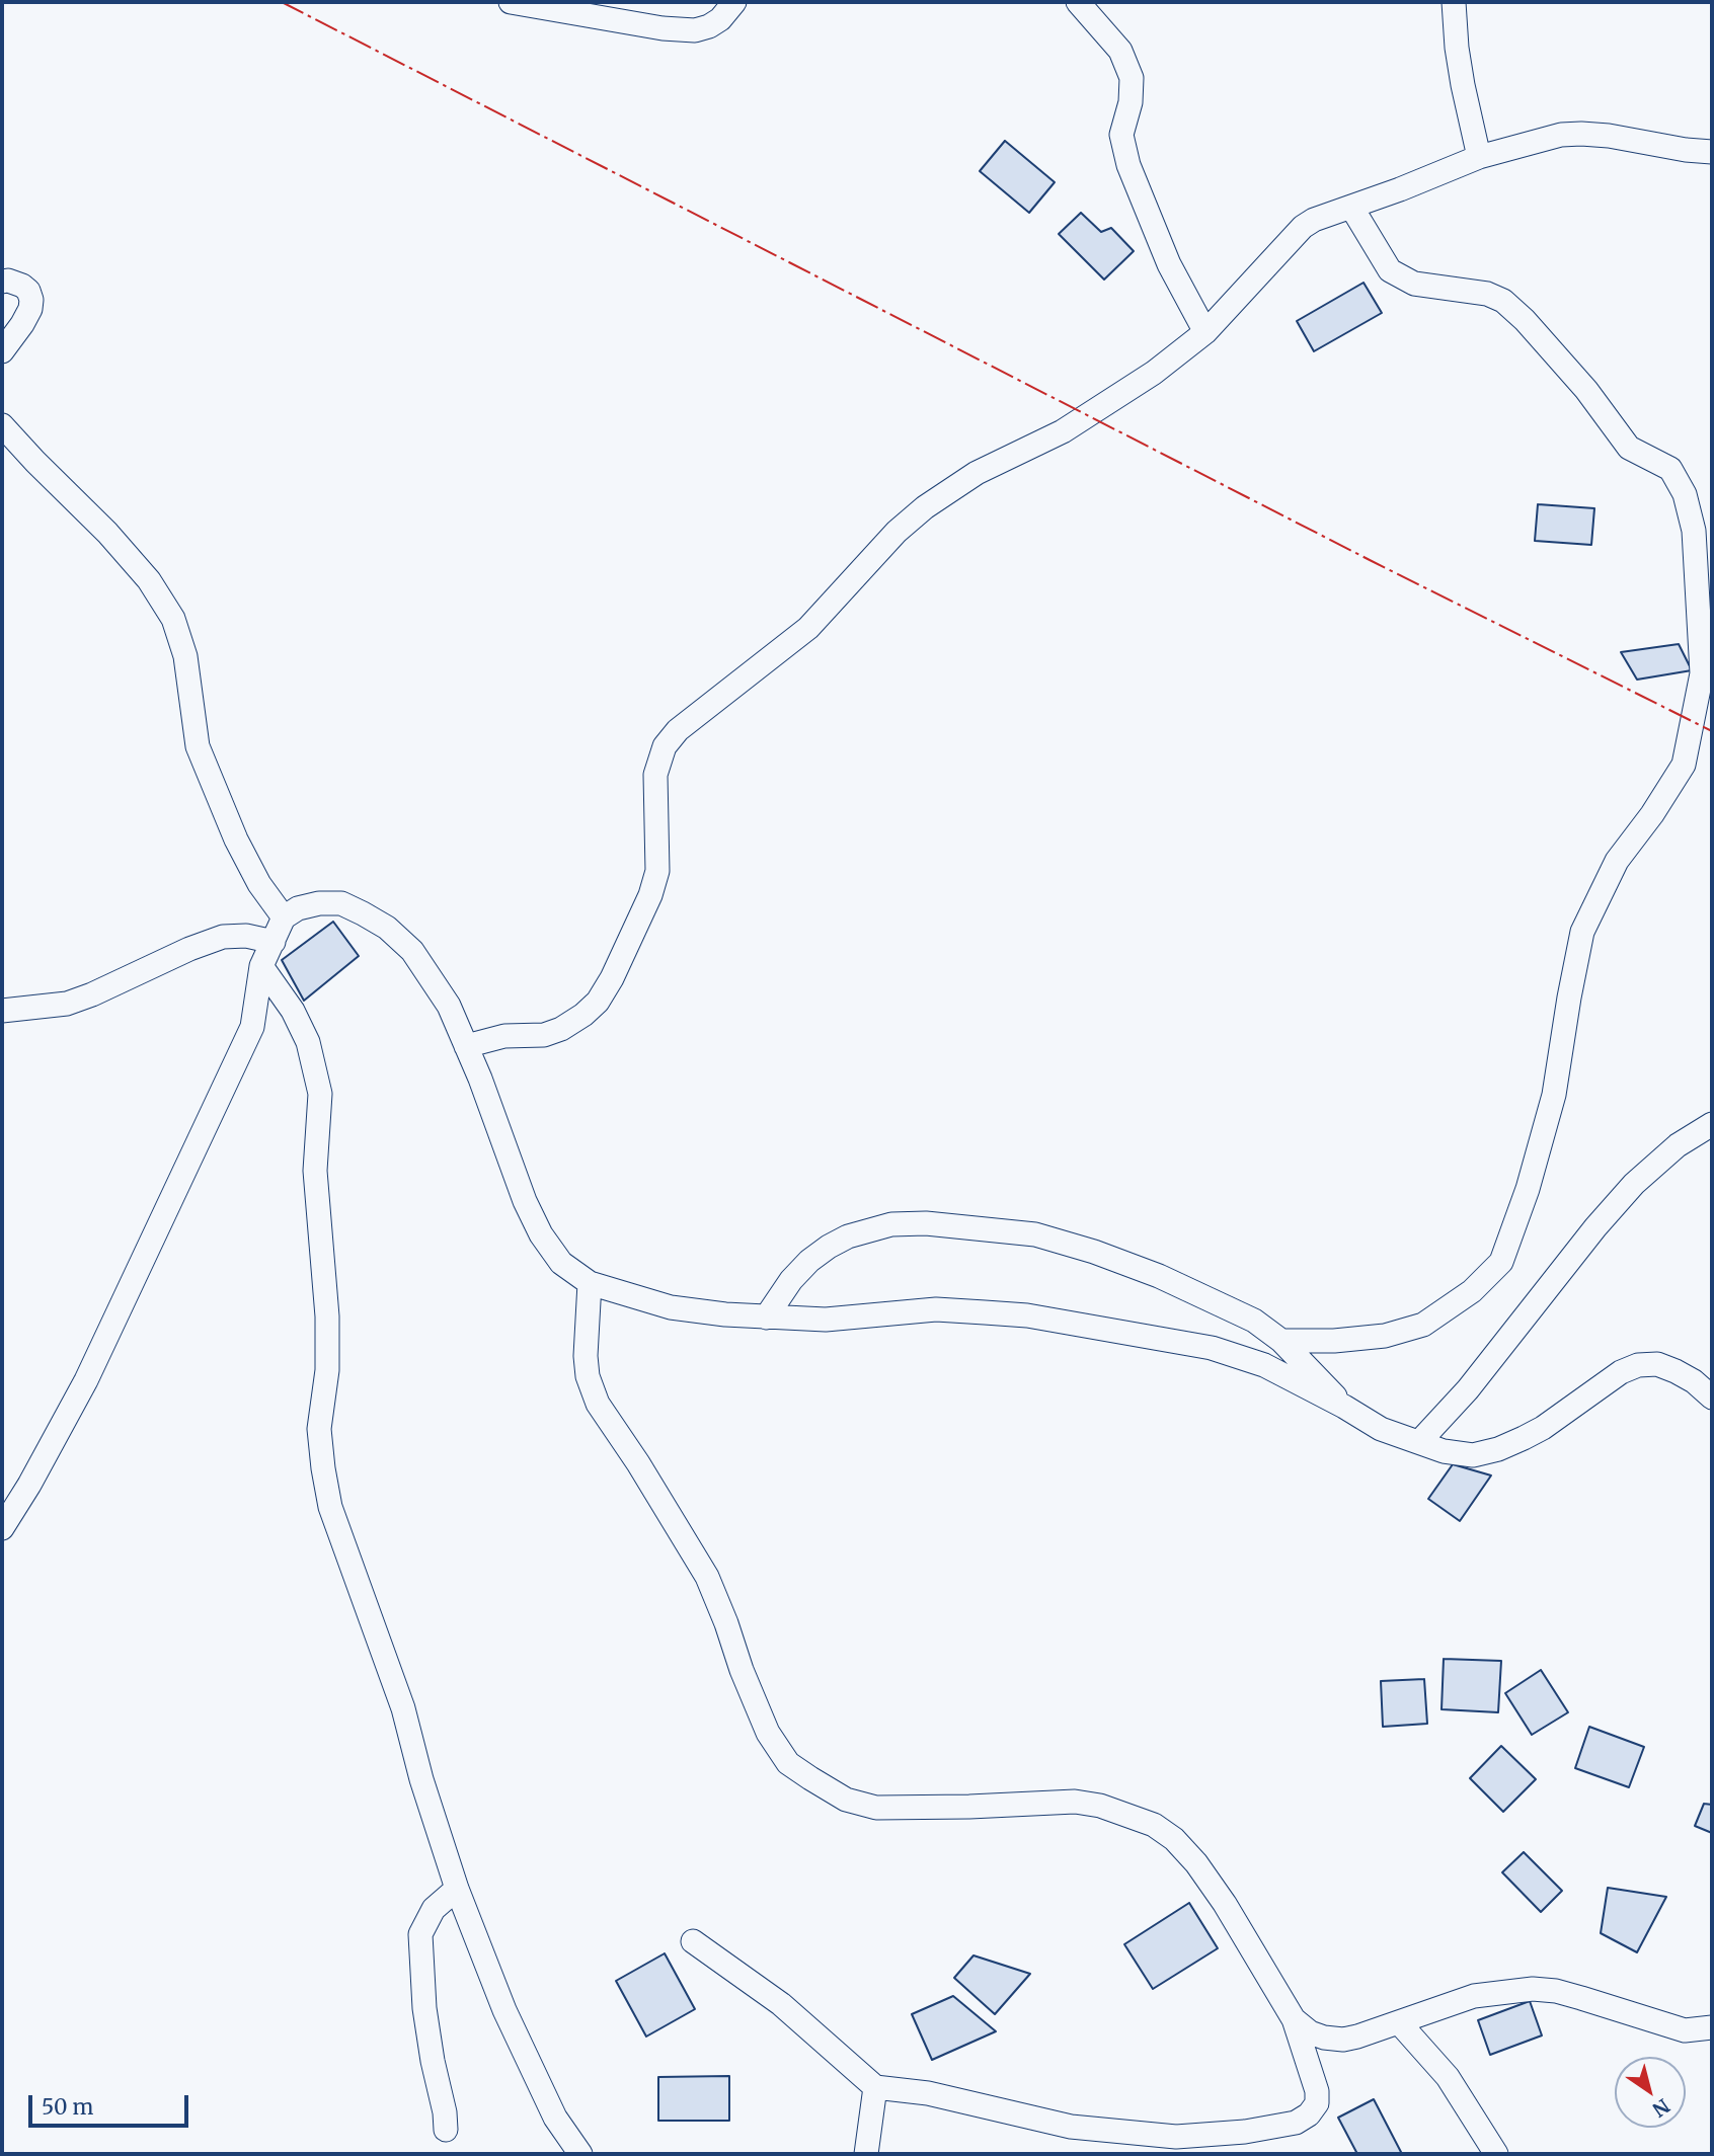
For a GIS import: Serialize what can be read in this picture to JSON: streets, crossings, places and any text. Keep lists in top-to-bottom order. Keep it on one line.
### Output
{"scale_bar":"50 m","north":"bottom right"}
